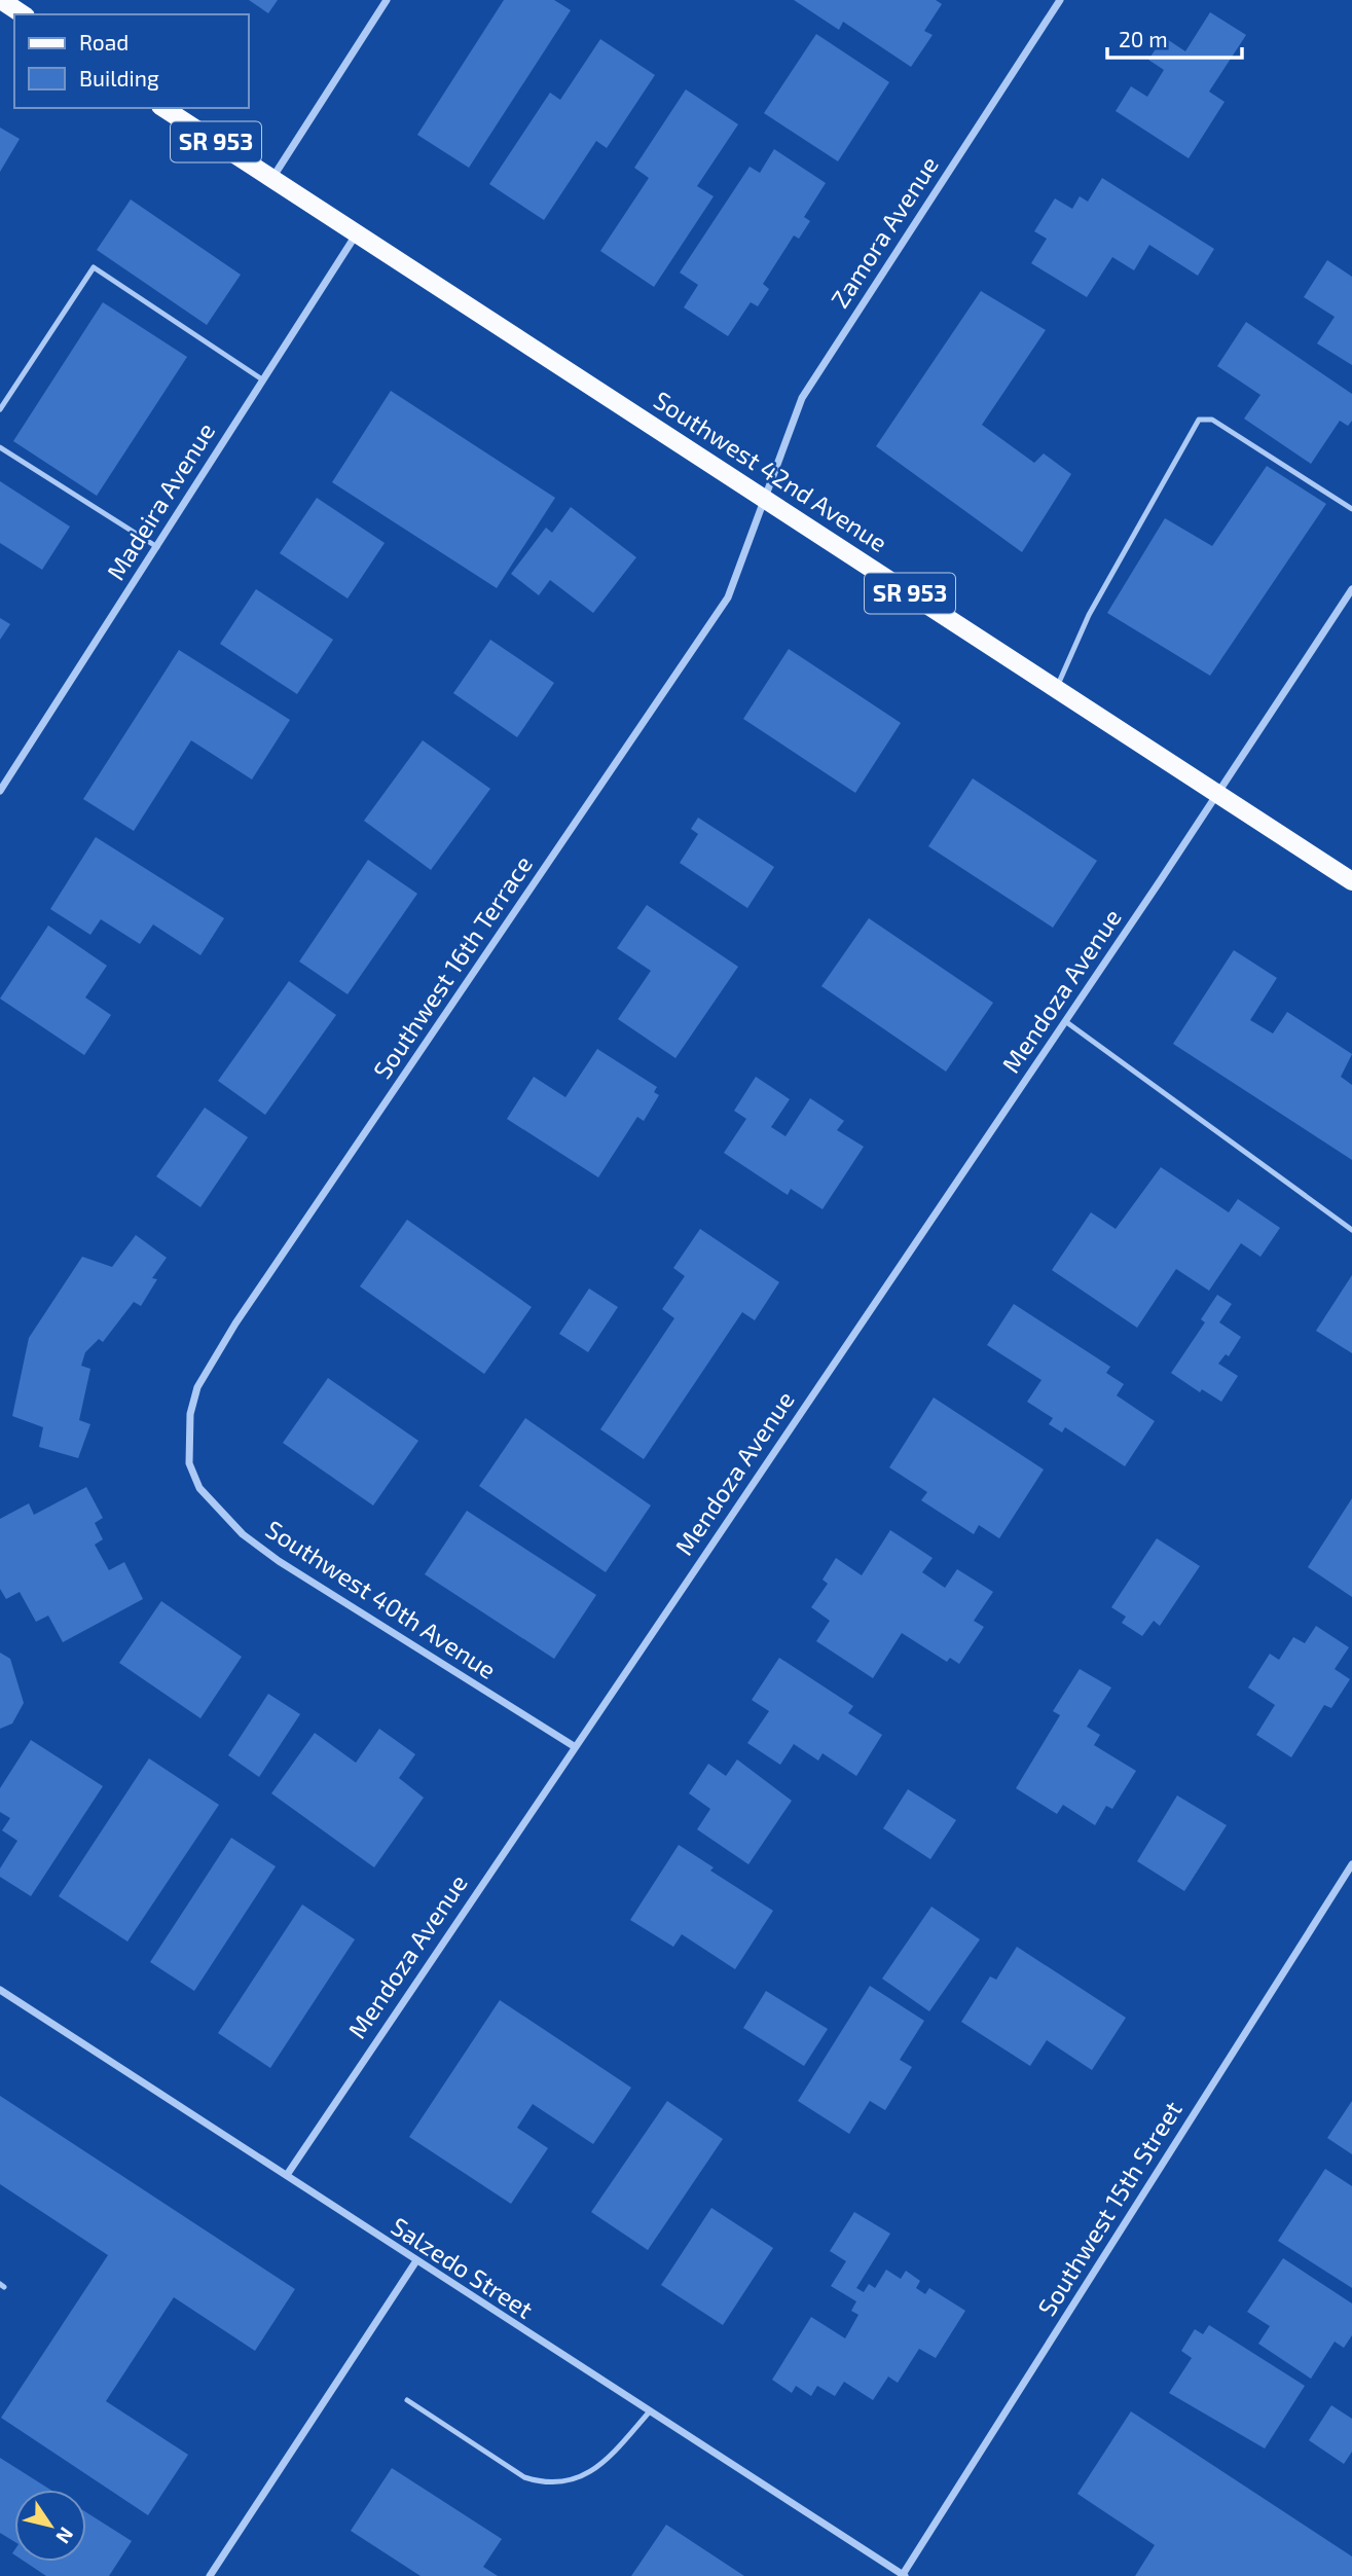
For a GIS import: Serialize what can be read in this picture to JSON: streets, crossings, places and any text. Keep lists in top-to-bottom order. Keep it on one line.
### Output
{"streets":{"main road":["SR 953","Southwest 42nd Avenue"],"street":["Zamora Avenue","Madeira Avenue","Southwest 16th Terrace","Mendoza Avenue","Southwest 40th Avenue","Southwest 15th Street","Salzedo Street"]},"crossings":[["Zamora Avenue","Southwest 42nd Avenue"],["Zamora Avenue","Southwest 16th Terrace"],["Southwest 42nd Avenue","Madeira Avenue"],["Southwest 42nd Avenue","Southwest 16th Terrace"],["Southwest 42nd Avenue","Mendoza Avenue"],["Southwest 16th Terrace","Southwest 40th Avenue"],["Mendoza Avenue","Southwest 40th Avenue"],["Mendoza Avenue","Salzedo Street"],["Southwest 15th Street","Salzedo Street"]],"legend":["Road","Building"],"scale_bar":"20 m","north":"bottom right"}
